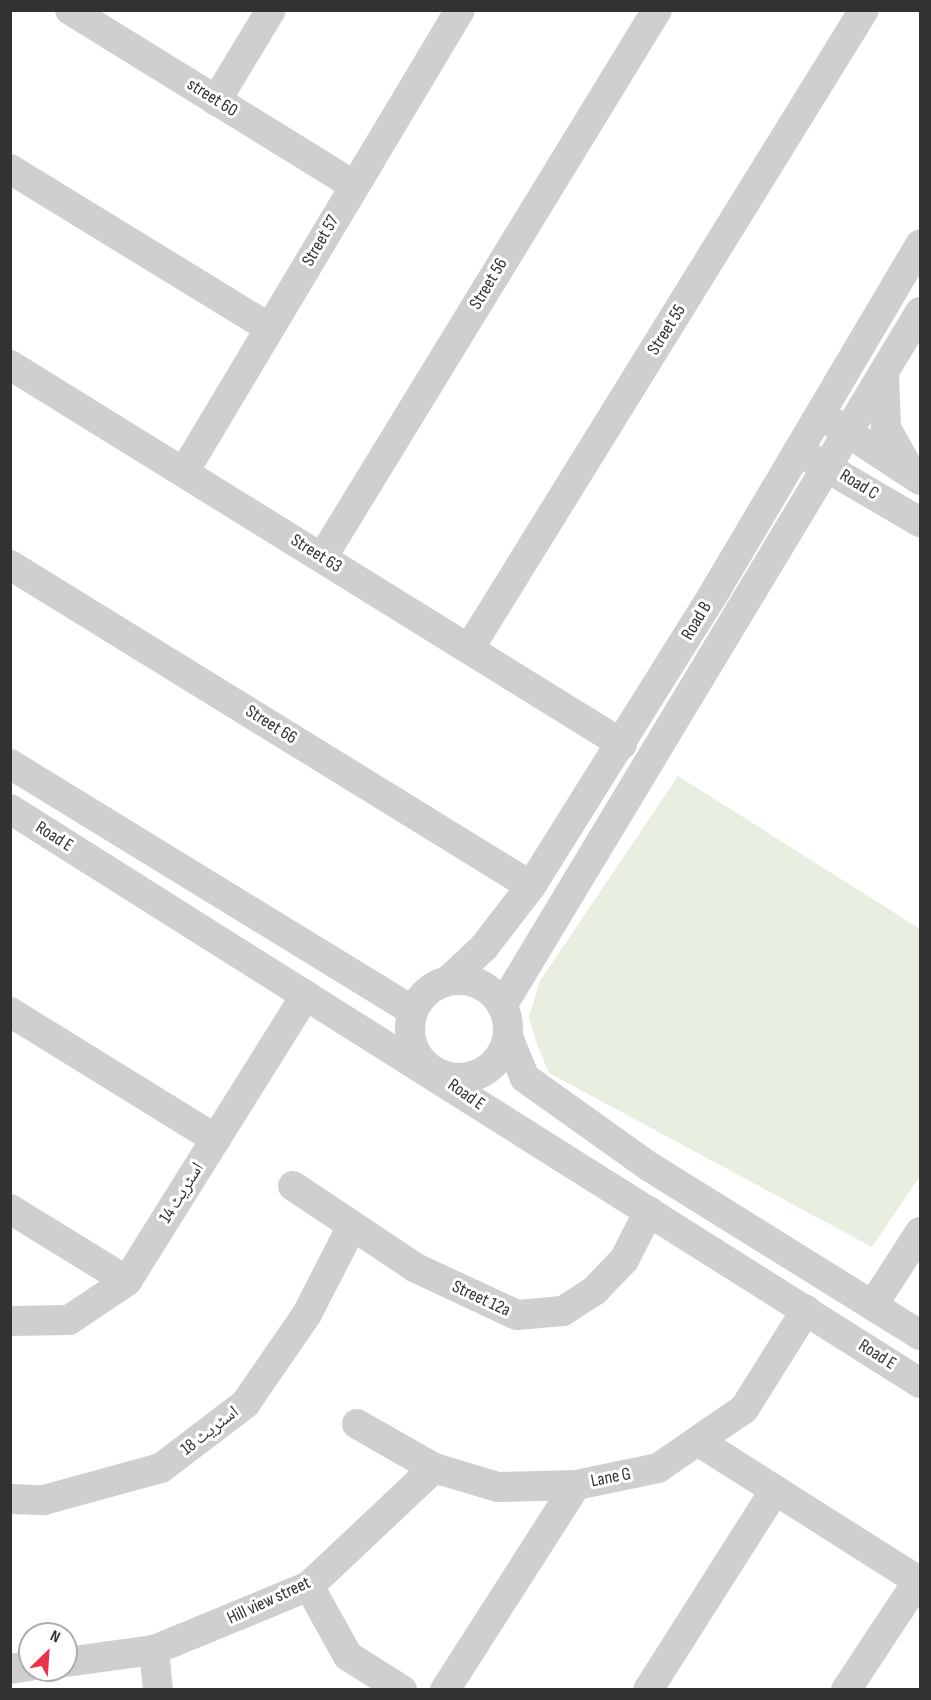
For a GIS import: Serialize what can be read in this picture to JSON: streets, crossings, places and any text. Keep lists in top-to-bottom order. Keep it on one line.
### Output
{"streets":{"street":["street 60","Street 57","Street 56","Street 55","Road C","Street 63","Road B","Street 66","Road E","اسٹریٹ 14","Street 12a","اسٹریٹ 18","Lane G","Hill view street"]},"crossings":[["street 60","Street 57"],["Street 57","Street 63"],["Street 56","Street 63"],["Street 55","Street 63"],["Road C","Road B"],["Street 63","Road B"],["Road B","Street 66"],["Road B","Road E"],["Road E","اسٹریٹ 14"],["Road E","Street 12a"],["Road E","Lane G"],["Street 12a","اسٹریٹ 18"],["Lane G","Hill view street"]],"north":"top right"}
